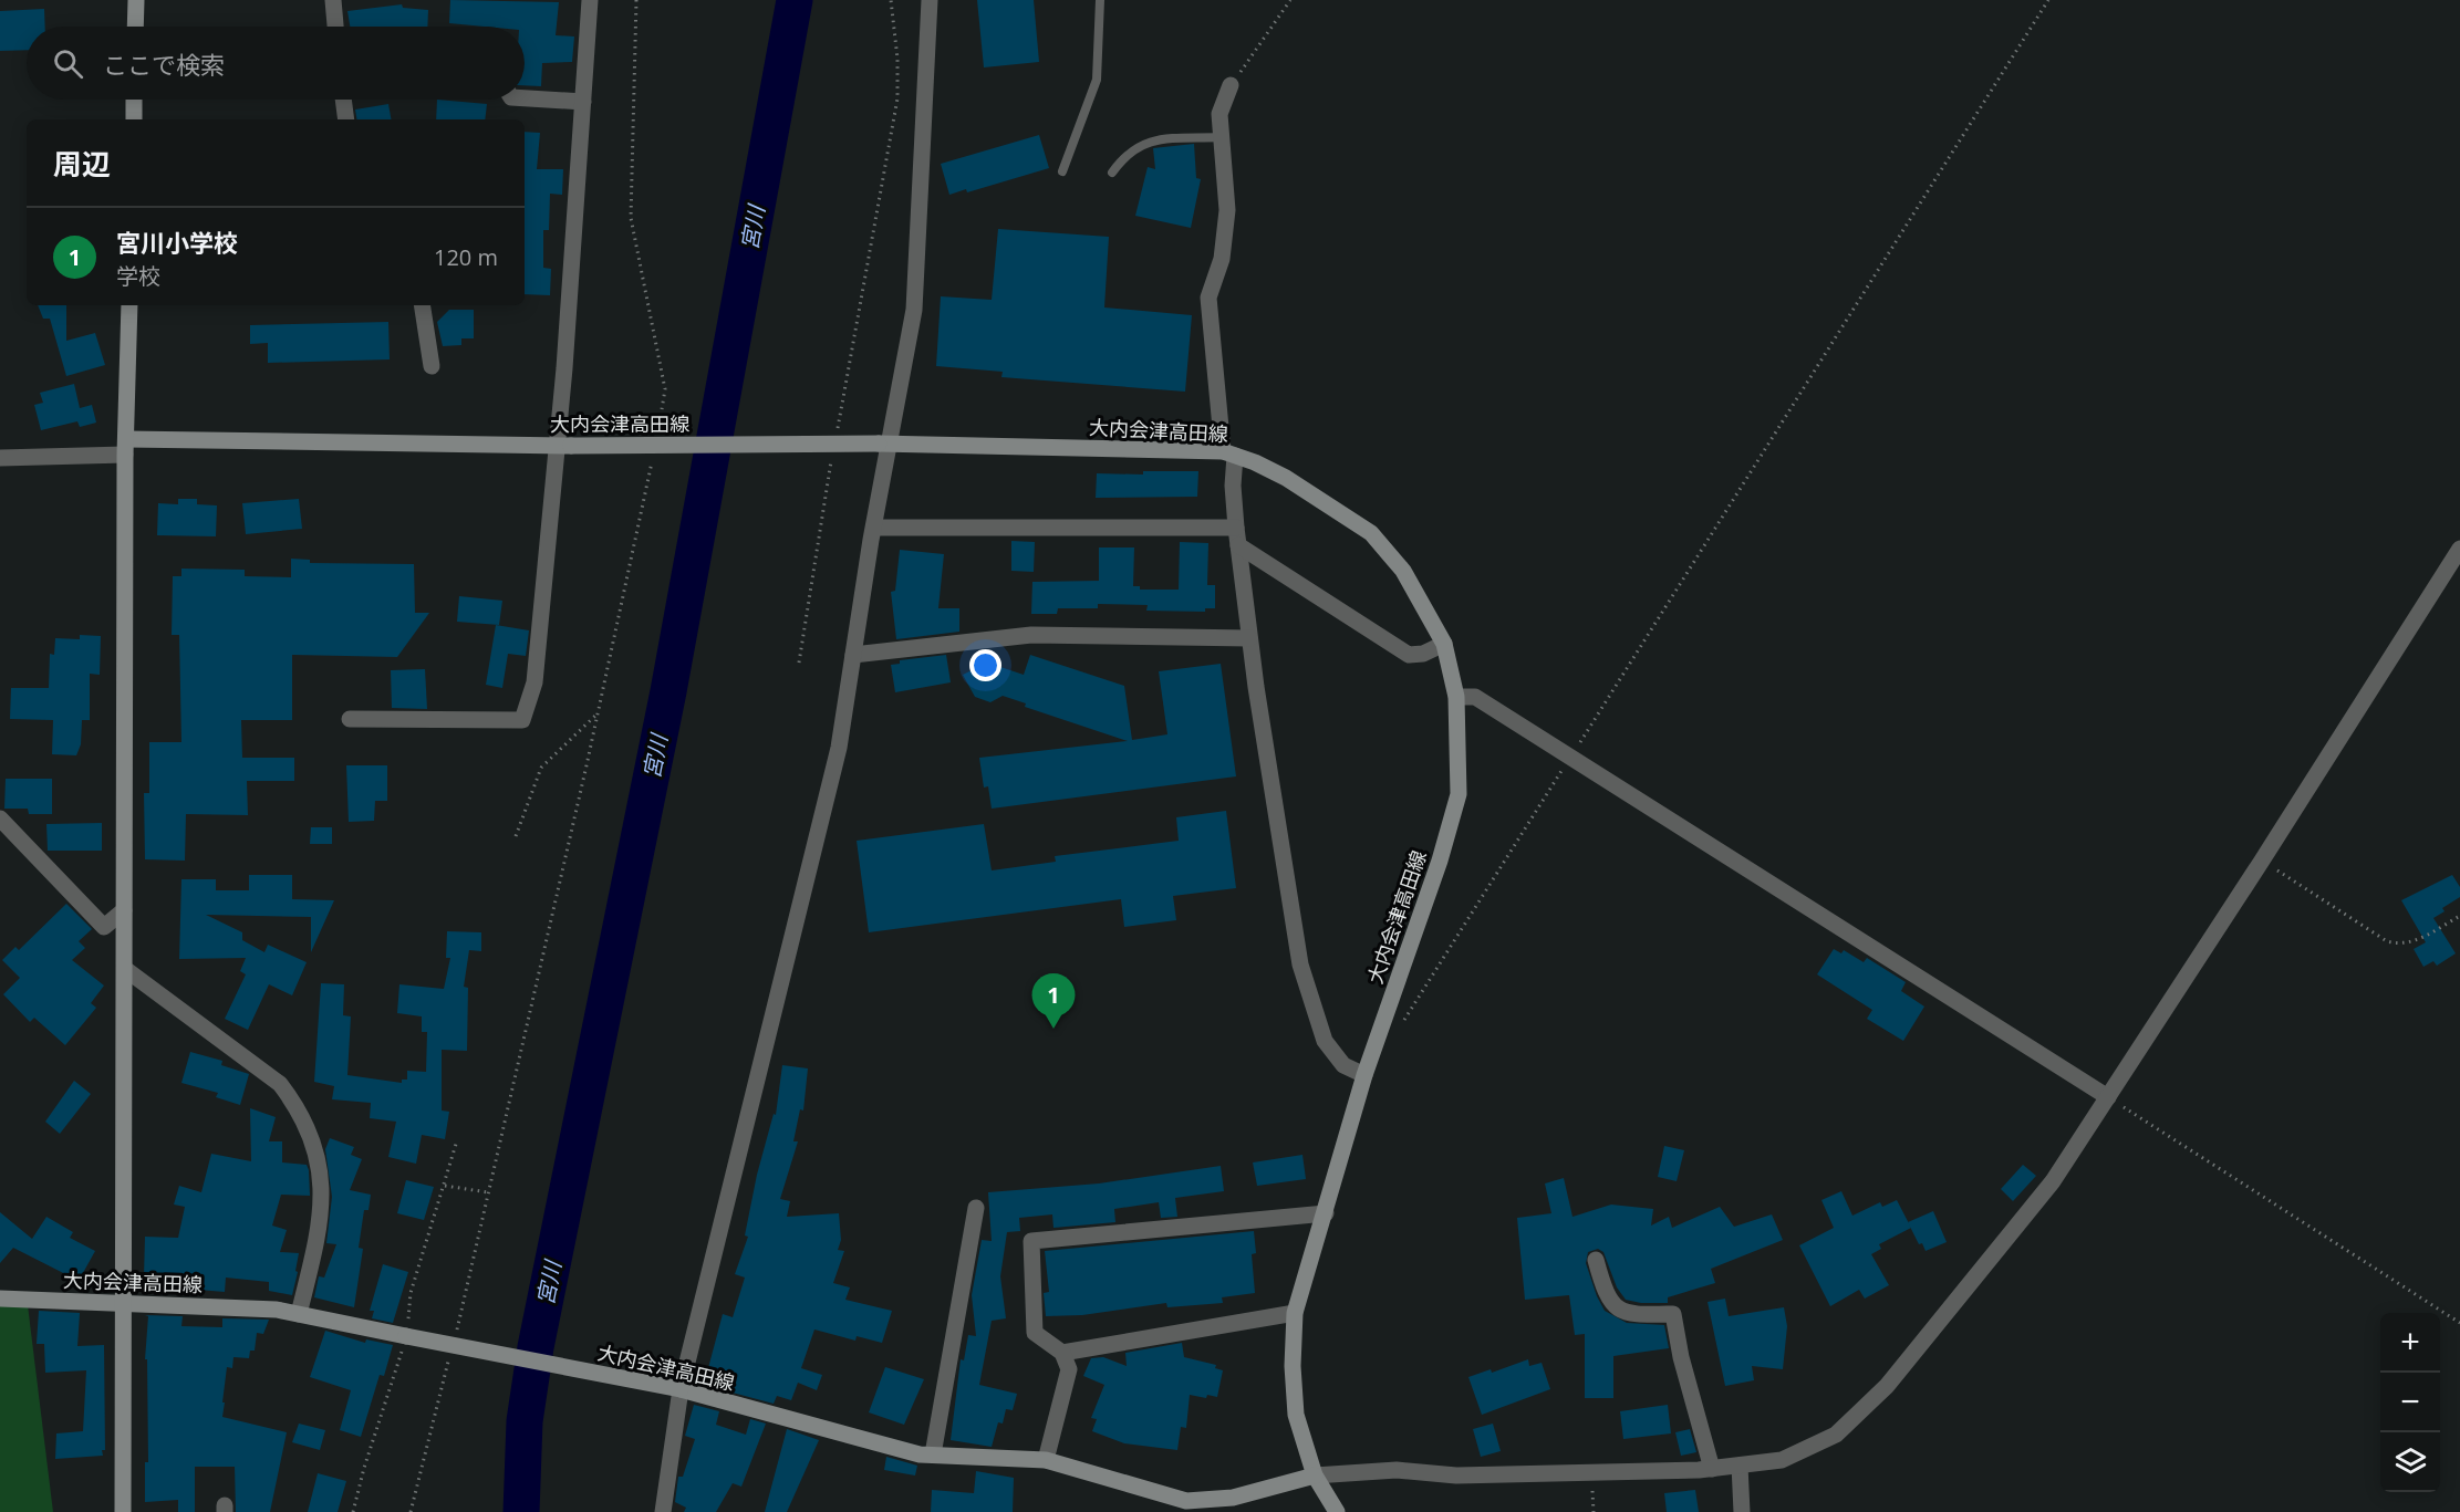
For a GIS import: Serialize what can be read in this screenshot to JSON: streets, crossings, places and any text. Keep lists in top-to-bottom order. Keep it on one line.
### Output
{"streets":{"main road":["大内会津高田線"]},"water":["宮川"],"page":{"search":"ここで検索","heading":"周辺","list":[{"mark":"1","name":"宮川小学校","note":"学校","value":"120 m"}],"pins":"1","map_buttons":["+","−"]}}
